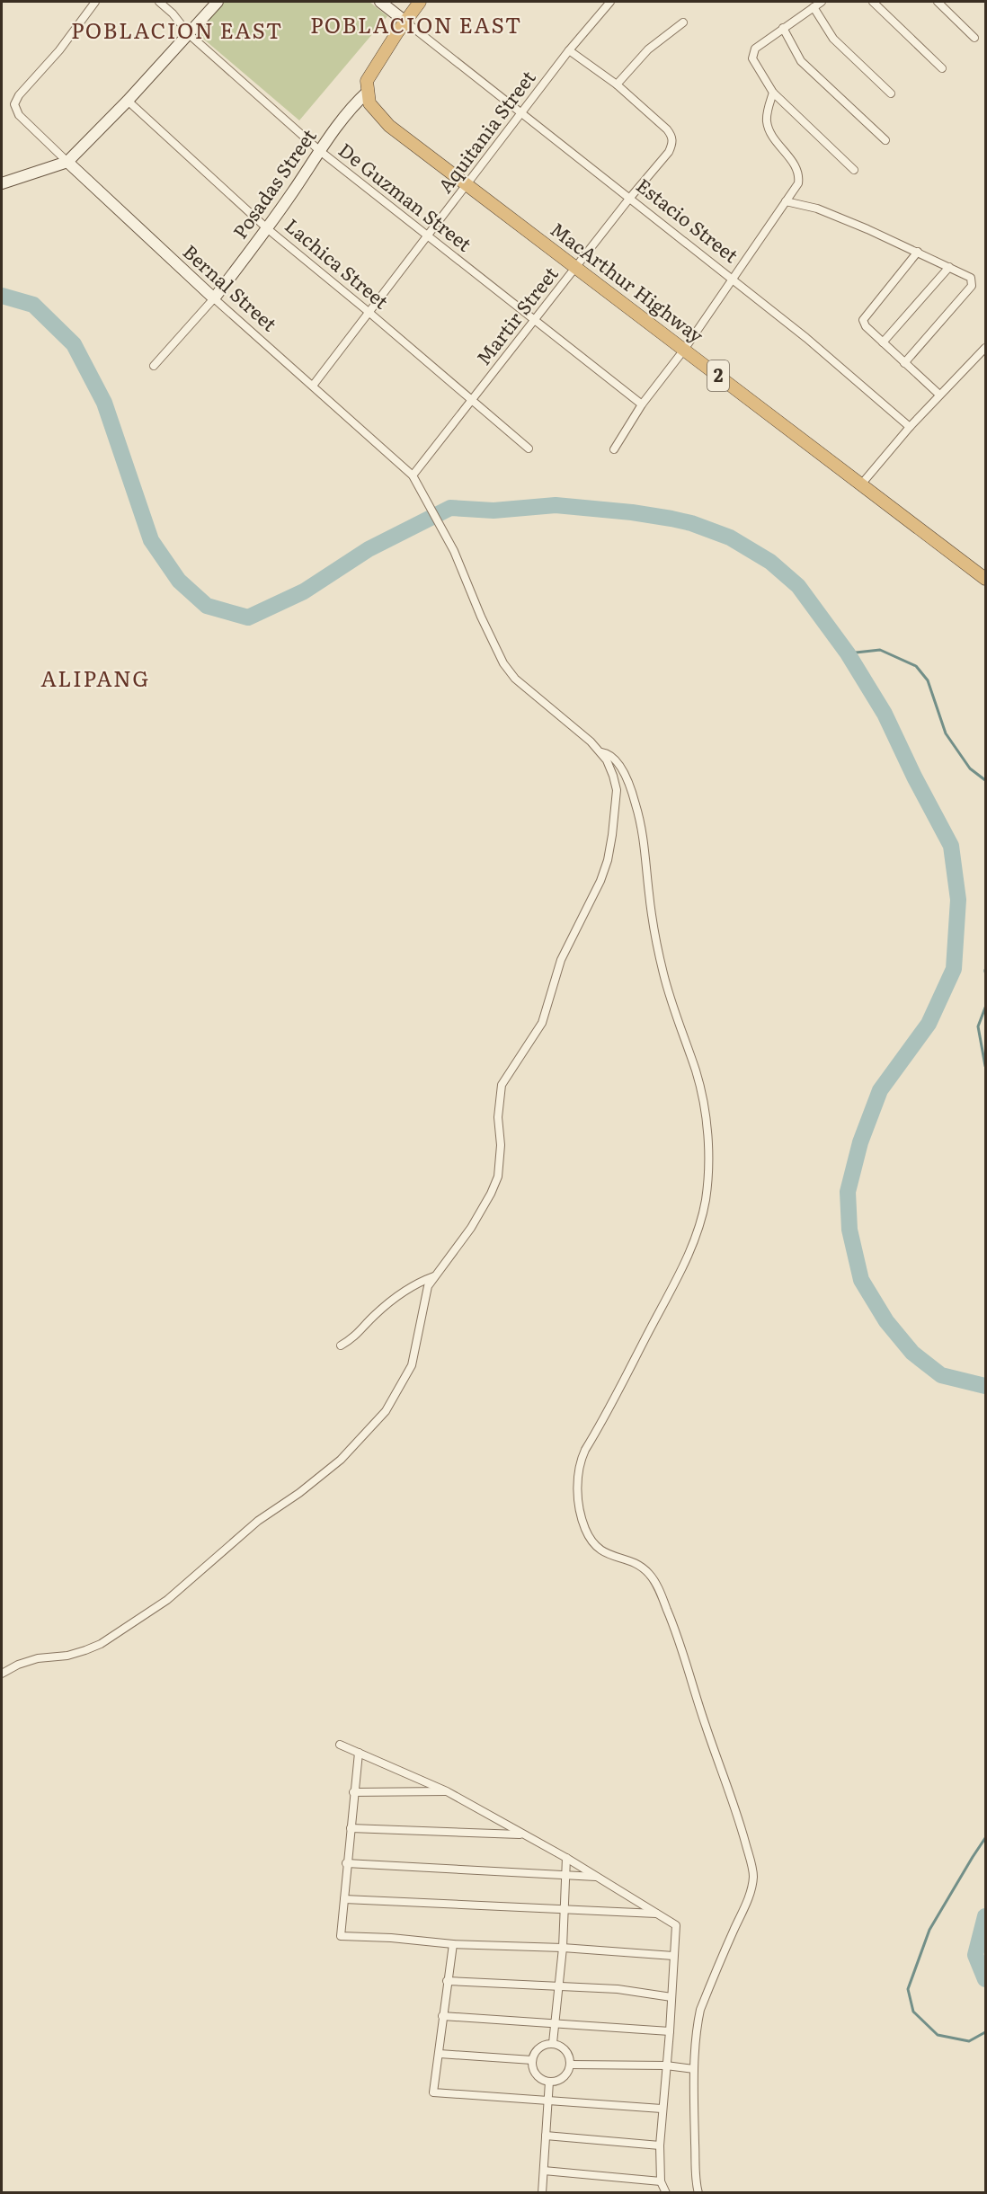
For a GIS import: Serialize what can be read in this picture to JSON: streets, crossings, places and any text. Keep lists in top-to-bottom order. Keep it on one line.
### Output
{"streets":{"highway":["MacArthur Highway","2"],"main road":["Posadas Street","Estacio Street","Bernal Street"],"street":["Aquitania Street","De Guzman Street","Lachica Street","Martir Street"]},"crossings":[["Aquitania Street","De Guzman Street"],["Aquitania Street","Estacio Street"],["Aquitania Street","Lachica Street"],["Aquitania Street","MacArthur Highway"],["Aquitania Street","Bernal Street"],["Posadas Street","De Guzman Street"],["Posadas Street","Lachica Street"],["Posadas Street","MacArthur Highway"],["Posadas Street","Bernal Street"],["De Guzman Street","Martir Street"],["Estacio Street","Martir Street"],["Lachica Street","Martir Street"],["MacArthur Highway","Martir Street"],["Bernal Street","Martir Street"]],"districts":["POBLACION EAST","POBLACION EAST","ALIPANG"]}
